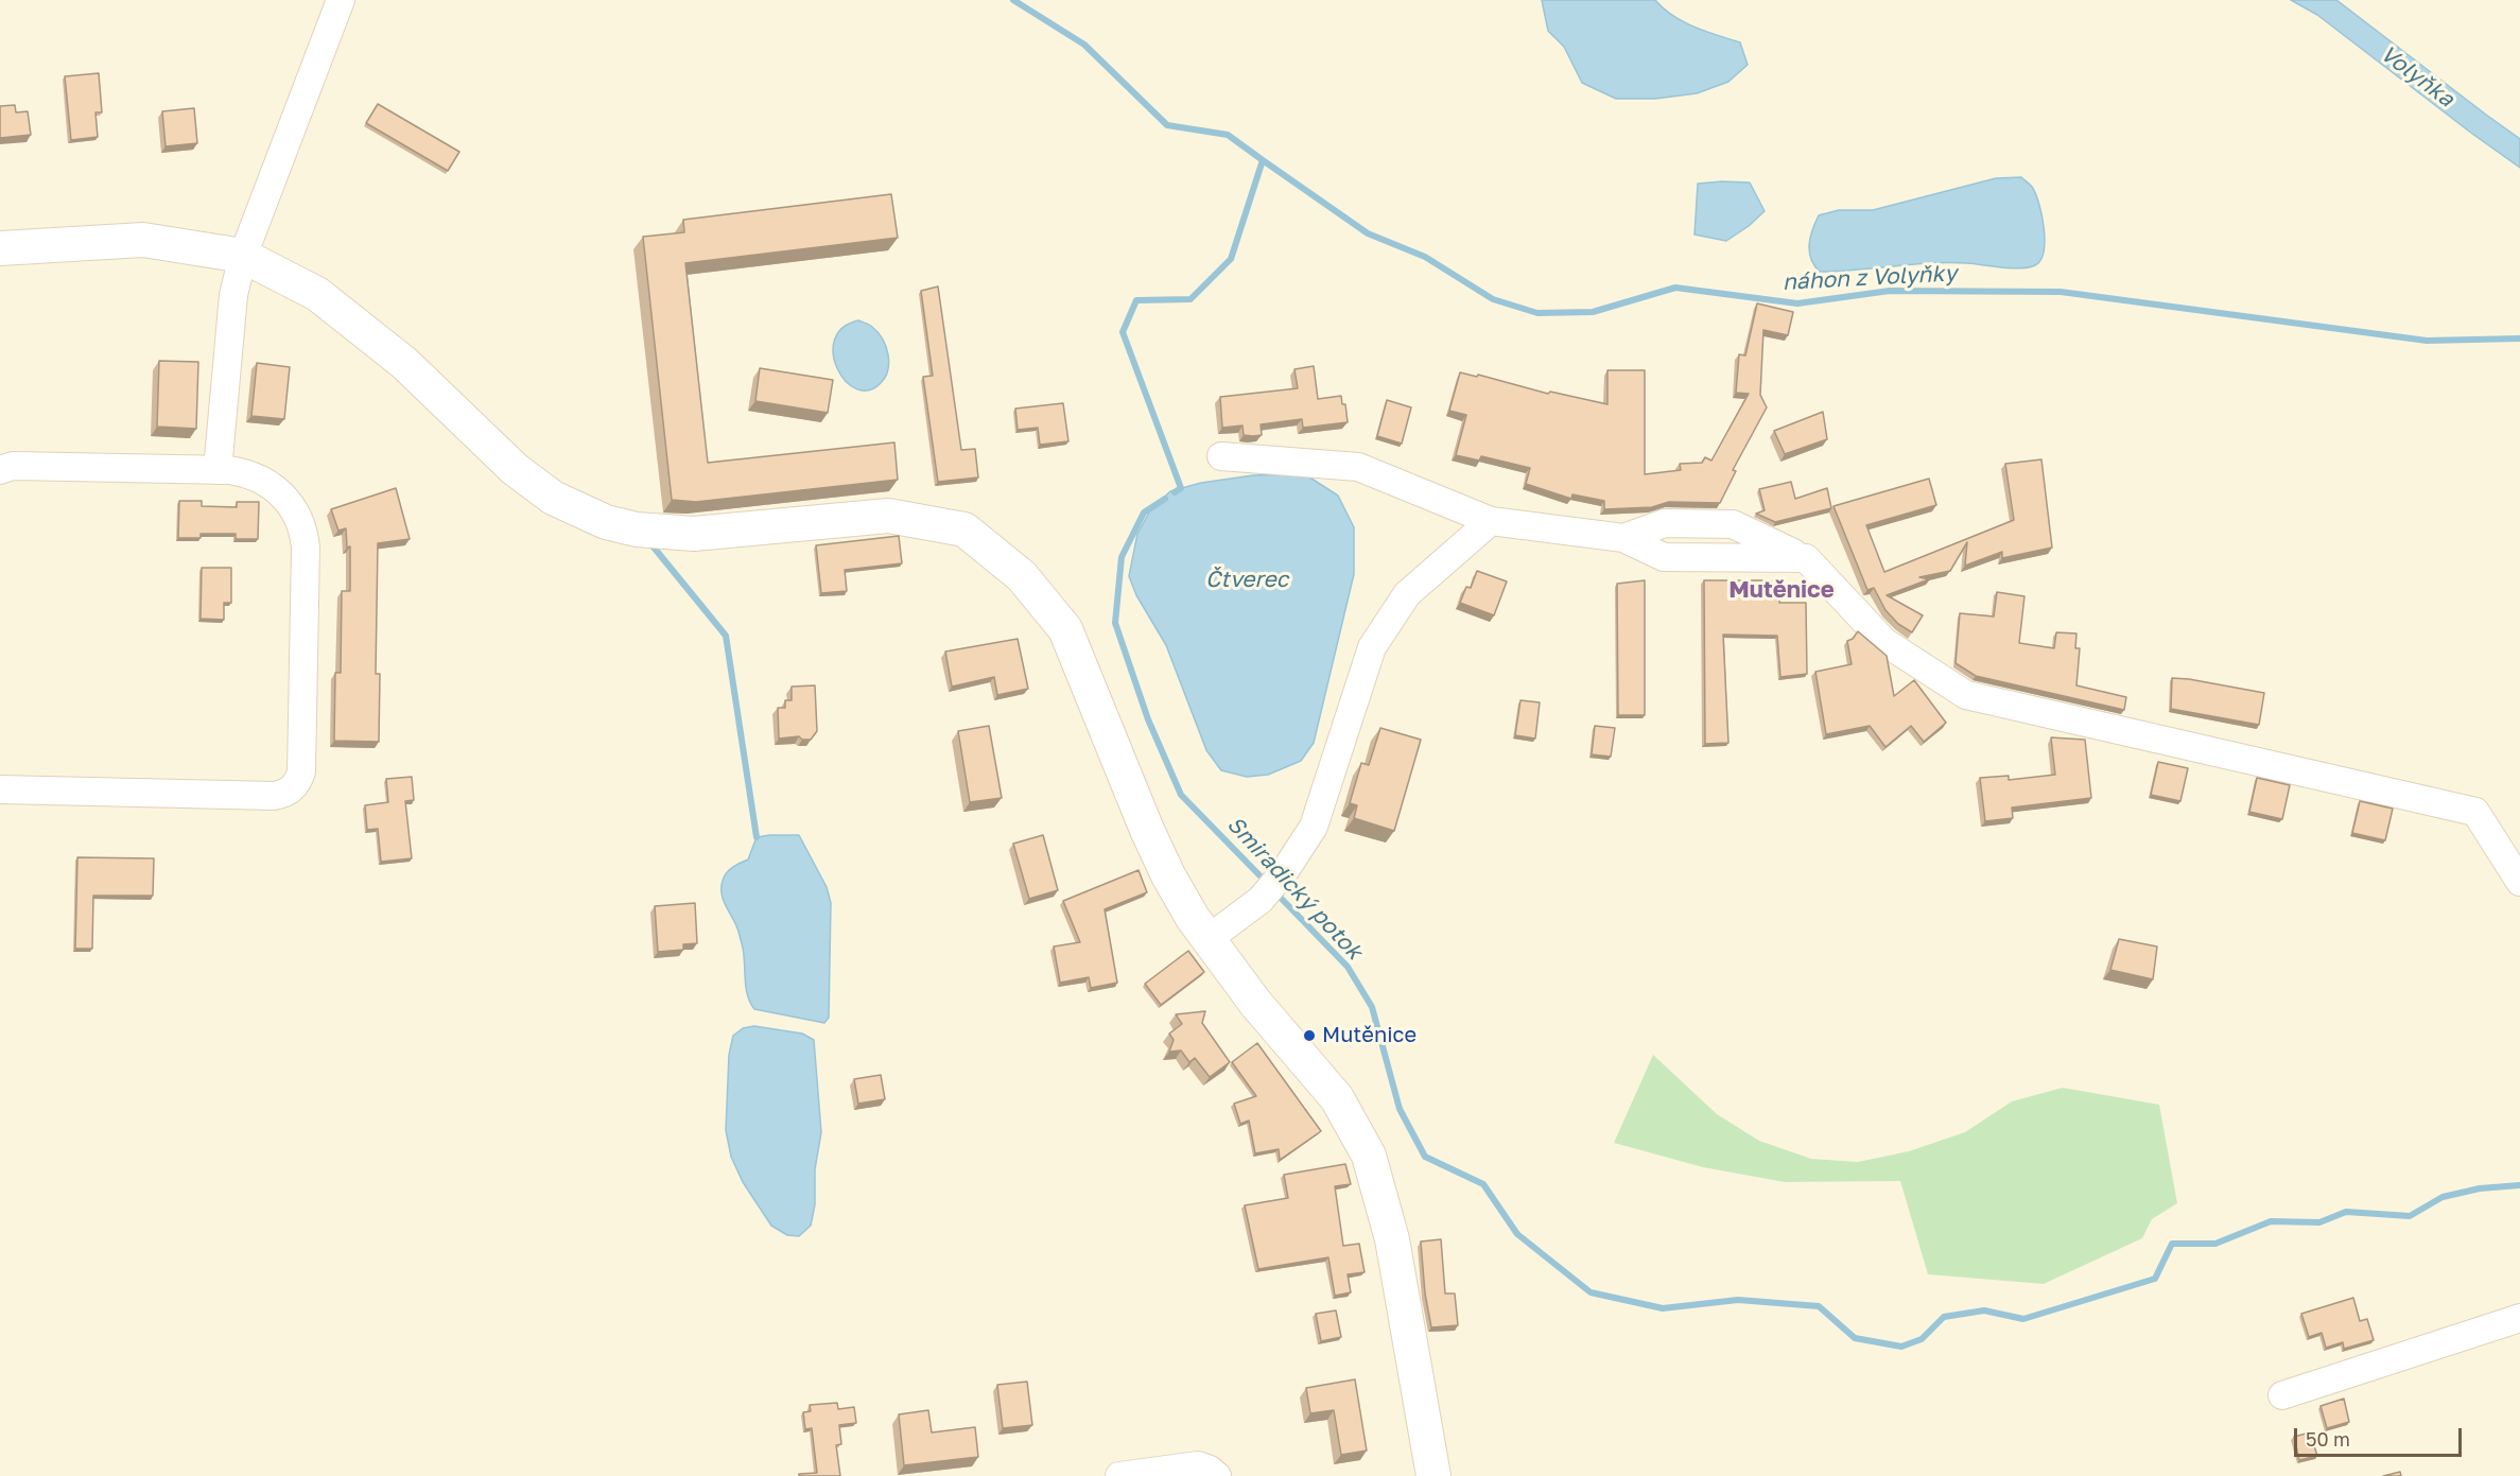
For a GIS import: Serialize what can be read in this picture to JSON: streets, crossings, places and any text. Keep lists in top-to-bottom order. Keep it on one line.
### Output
{"districts":["Mutěnice"],"water":["Volyňka","náhon z Volyňky","Čtverec","Smiradický potok"],"places":["Mutěnice"],"scale_bar":"50 m"}
